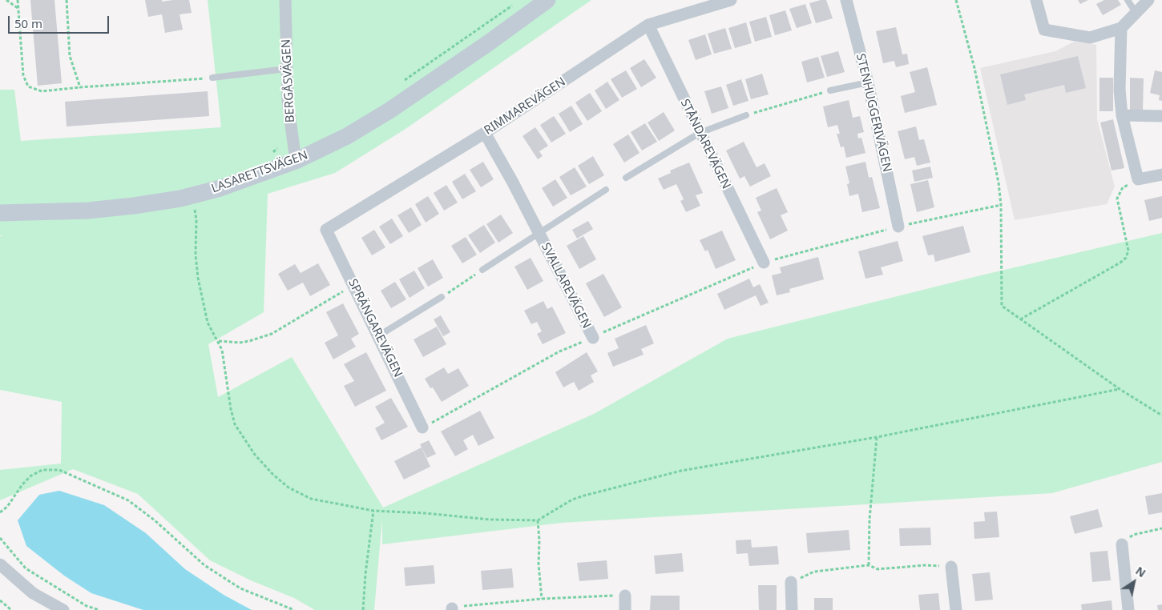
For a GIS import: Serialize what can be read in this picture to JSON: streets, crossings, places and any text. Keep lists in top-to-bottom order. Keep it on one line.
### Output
{"streets":{"street":["BERGÅSVÄGEN","RIMMAREVÄGEN","STENHUGGERIVÄGEN","STÅNDAREVÄGEN","LASARETTSVÄGEN","SVALLAREVÄGEN","SPRÄNGAREVÄGEN"]},"crossings":[["BERGÅSVÄGEN","LASARETTSVÄGEN"],["RIMMAREVÄGEN","STÅNDAREVÄGEN"],["RIMMAREVÄGEN","SVALLAREVÄGEN"],["RIMMAREVÄGEN","SPRÄNGAREVÄGEN"]],"scale_bar":"50 m","north":"top right"}
